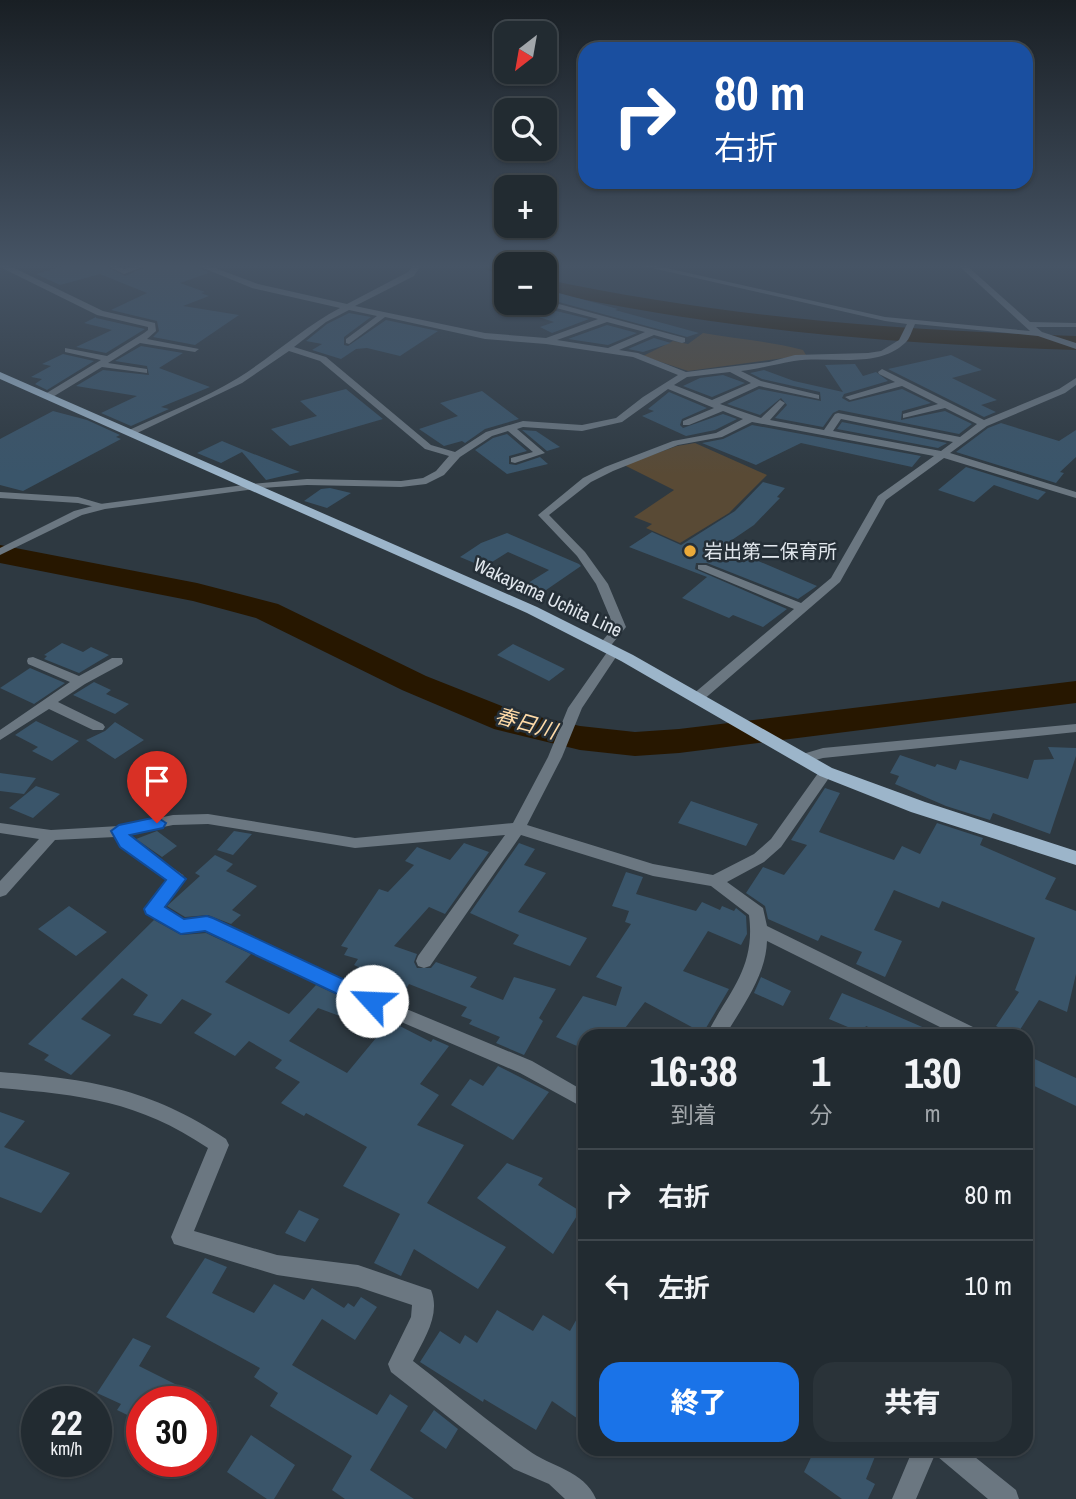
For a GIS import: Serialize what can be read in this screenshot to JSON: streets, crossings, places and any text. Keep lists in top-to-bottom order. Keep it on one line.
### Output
{"streets":{"main road":["Wakayama Uchita Line"]},"water":["春日川"],"places":["岩出第二保育所"],"north":"bottom left","page":{"map_buttons":["+","−"],"turn":["80 m","右折"],"eta":["16:38","到着","1","分","130","m"],"list":[{"name":"右折","value":"80 m"},{"name":"左折","value":"10 m"}],"buttons":["終了","共有"],"speed":"22 km/h","limit":"30"}}
